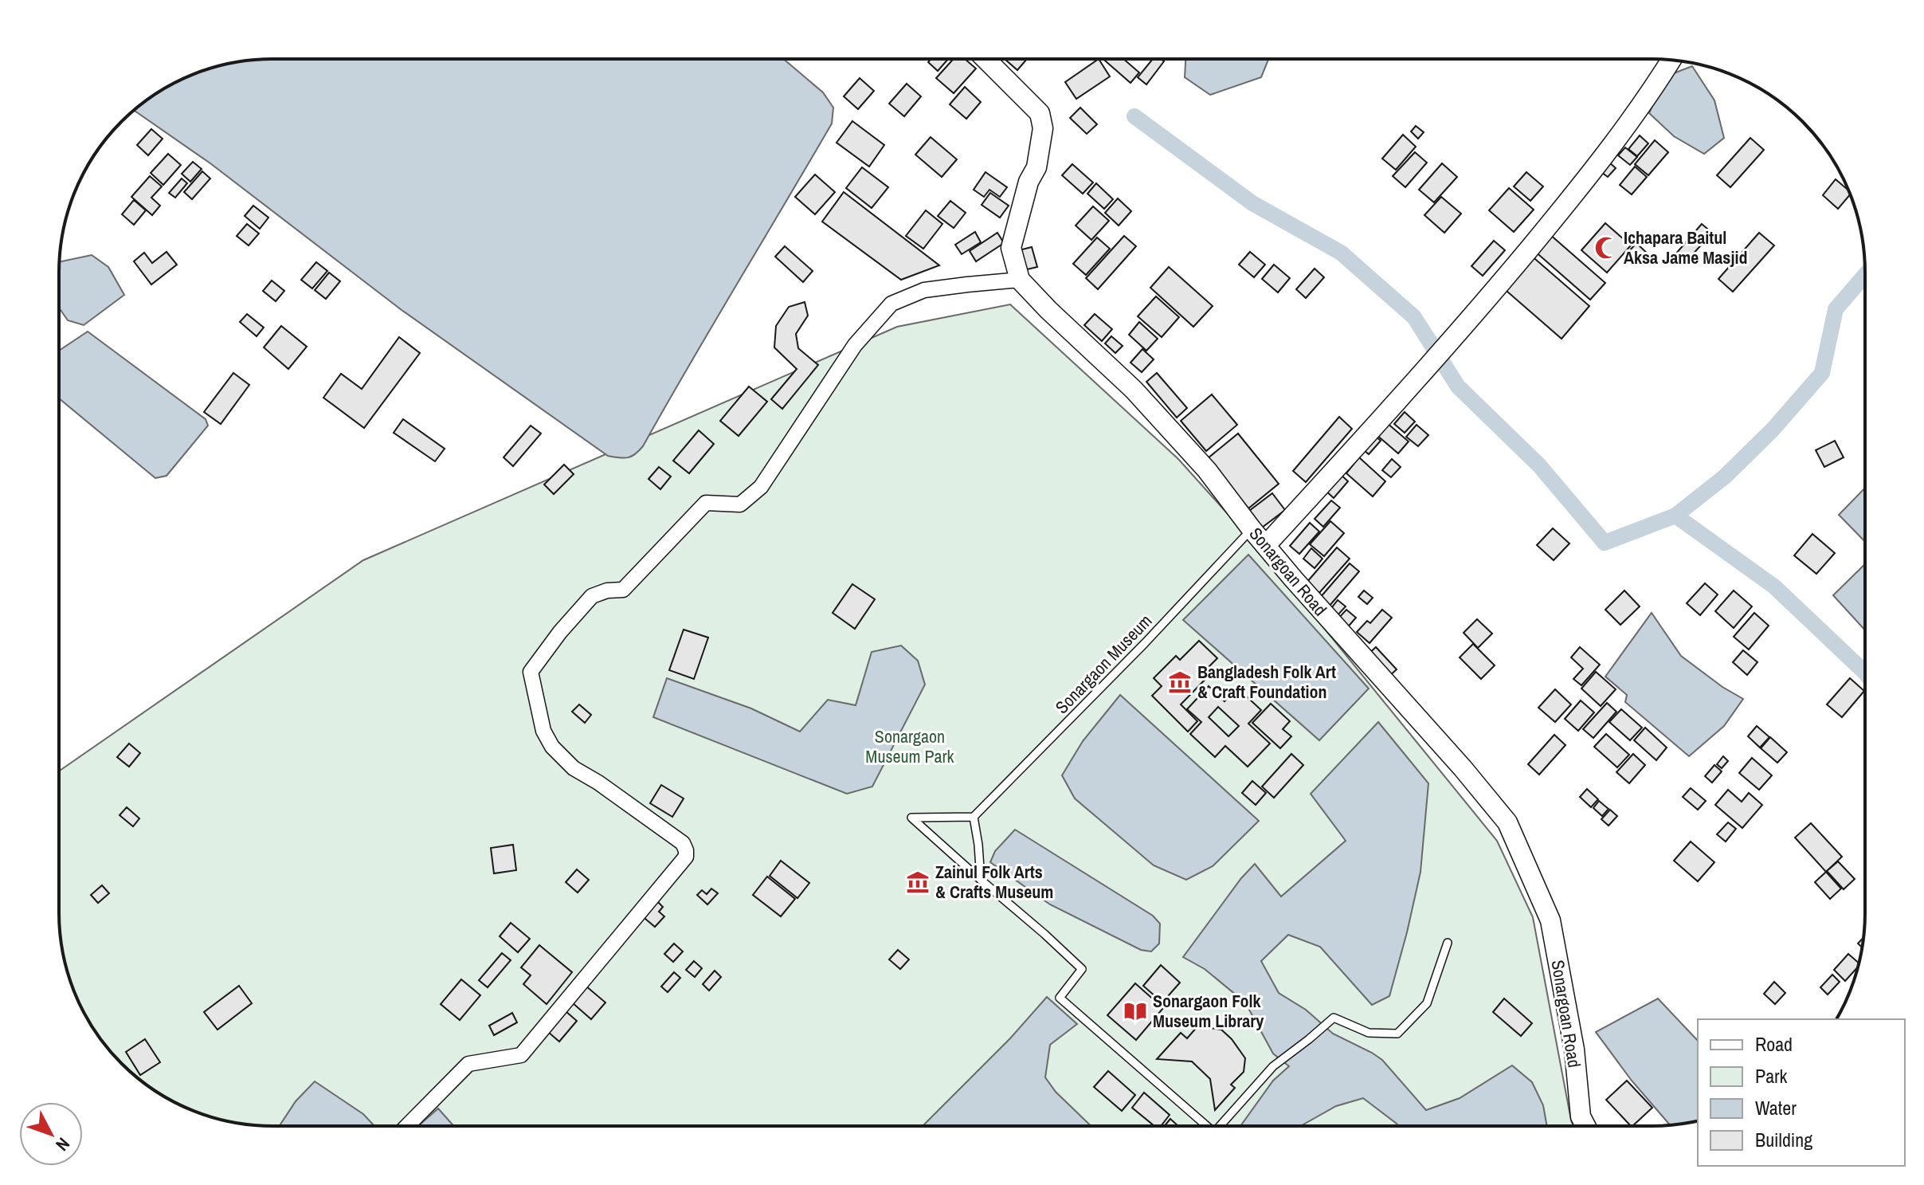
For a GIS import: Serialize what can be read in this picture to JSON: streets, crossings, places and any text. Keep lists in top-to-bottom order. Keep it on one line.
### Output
{"streets":{"main road":["Sonargoan Road"],"lane":["Sonargaon Museum"]},"crossings":[["Sonargoan Road","Sonargaon Museum"]],"parks":["Sonargaon Museum Park"],"places":{"mosque":["Ichapara Baitul Aksa Jame Masjid"],"museum":["Bangladesh Folk Art & Craft Foundation","Zainul Folk Arts & Crafts Museum"],"library":["Sonargaon Folk Museum Library"]},"legend":["Road","Park","Water","Building"],"north":"bottom right"}
